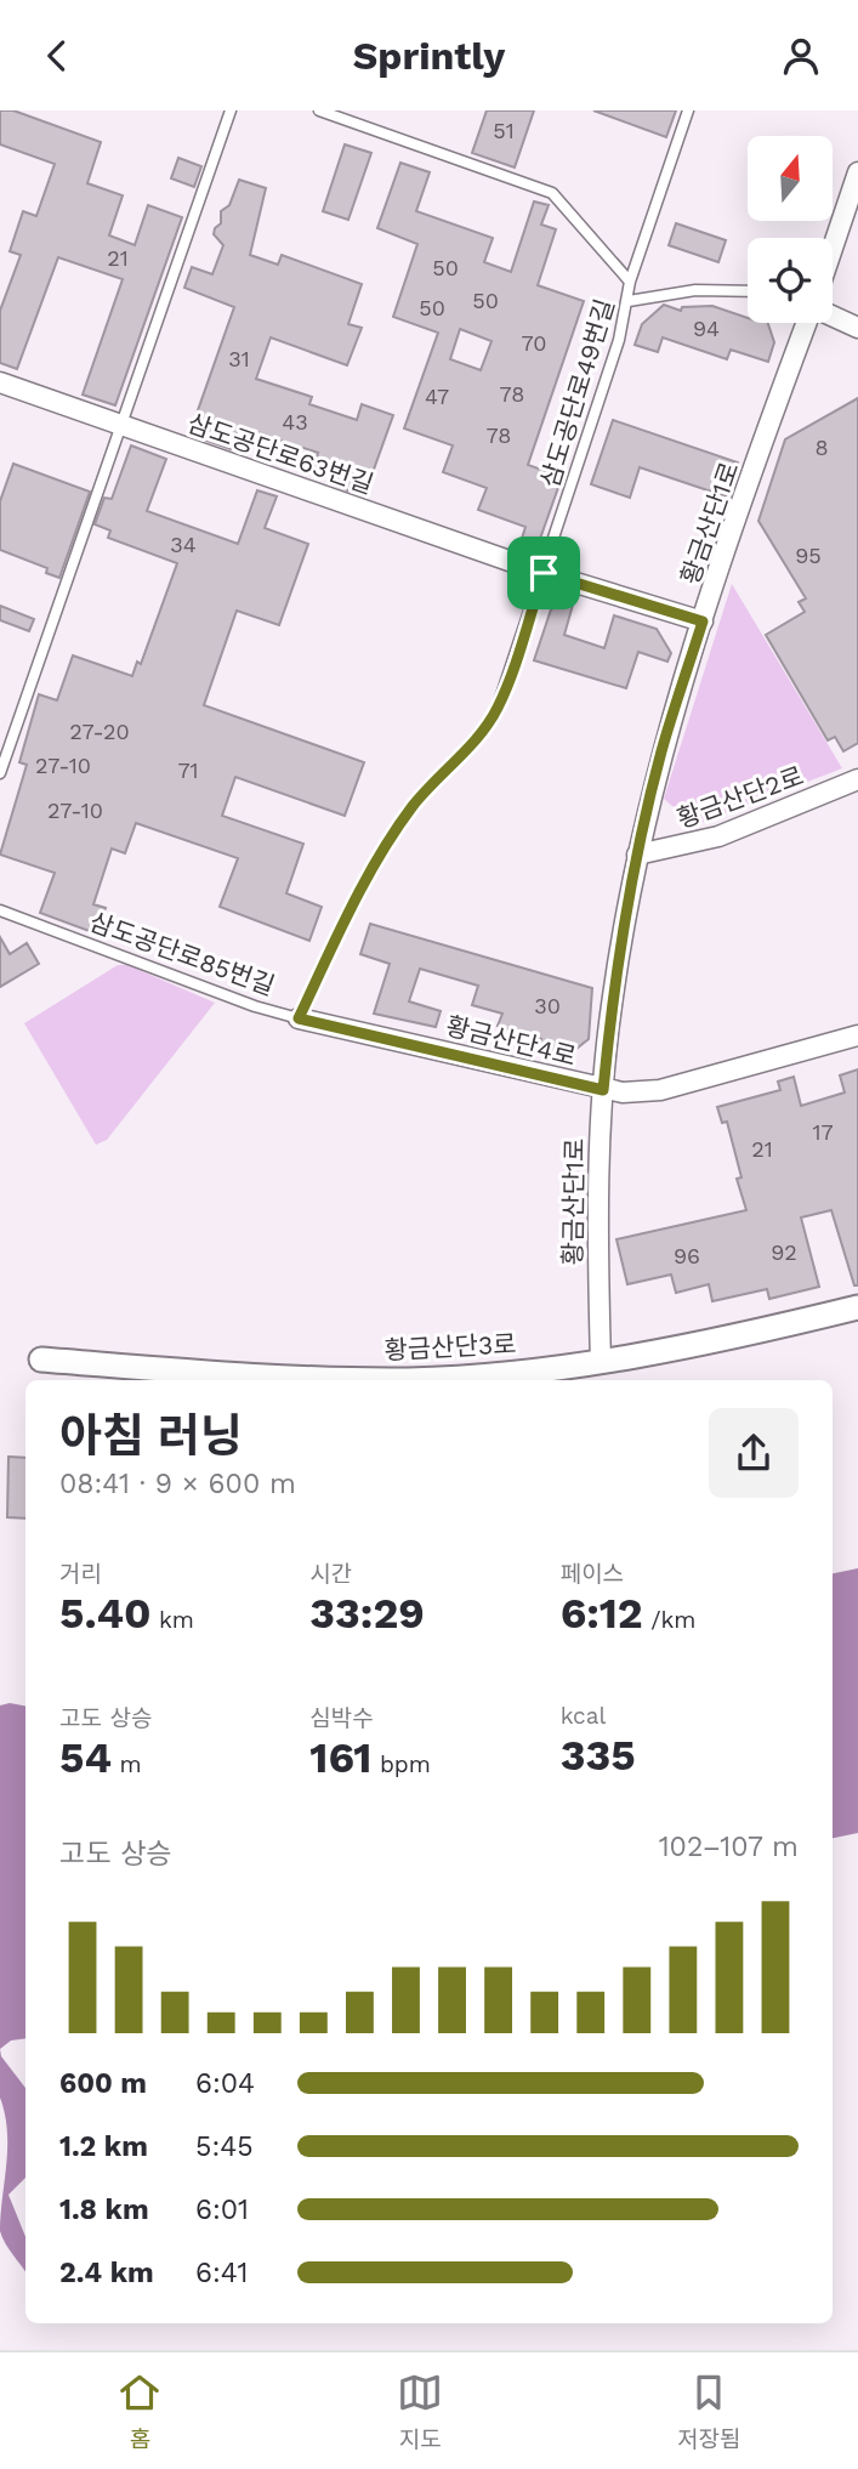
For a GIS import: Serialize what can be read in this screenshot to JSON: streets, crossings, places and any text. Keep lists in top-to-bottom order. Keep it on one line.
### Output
{"streets":{"street":["삼도공단로63번길","황금산단1로","황금산단2로","황금산단4로","황금산단3로"],"lane":["삼도공단로49번길","삼도공단로85번길"]},"crossings":[["삼도공단로49번길","삼도공단로63번길"],["삼도공단로49번길","삼도공단로85번길"],["삼도공단로63번길","황금산단1로"],["삼도공단로63번길","삼도공단로85번길"],["황금산단1로","황금산단2로"],["황금산단1로","황금산단4로"],["황금산단1로","황금산단3로"],["삼도공단로85번길","황금산단4로"]],"house_numbers":["51","21","50","50","50","94","70","31","78","47","43","78","8","34","95","27-20","27-10","71","27-10","30","17","21","92","96"],"north":"top","page":{"header":"Sprintly","heading":["아침 러닝","08:41 · 9 × 600 m"],"stats":[["거리","5.40 km"],["시간","33:29"],["페이스","6:12 /km"],["고도 상승","54 m"],["심박수","161 bpm"],["kcal","335"]],"chart":["고도 상승","102–107 m"],"list":[{"name":"600 m","note":"6:04"},{"name":"1.2 km","note":"5:45"},{"name":"1.8 km","note":"6:01"},{"name":"2.4 km","note":"6:41"}],"tabs":["홈","지도","저장됨"]}}
